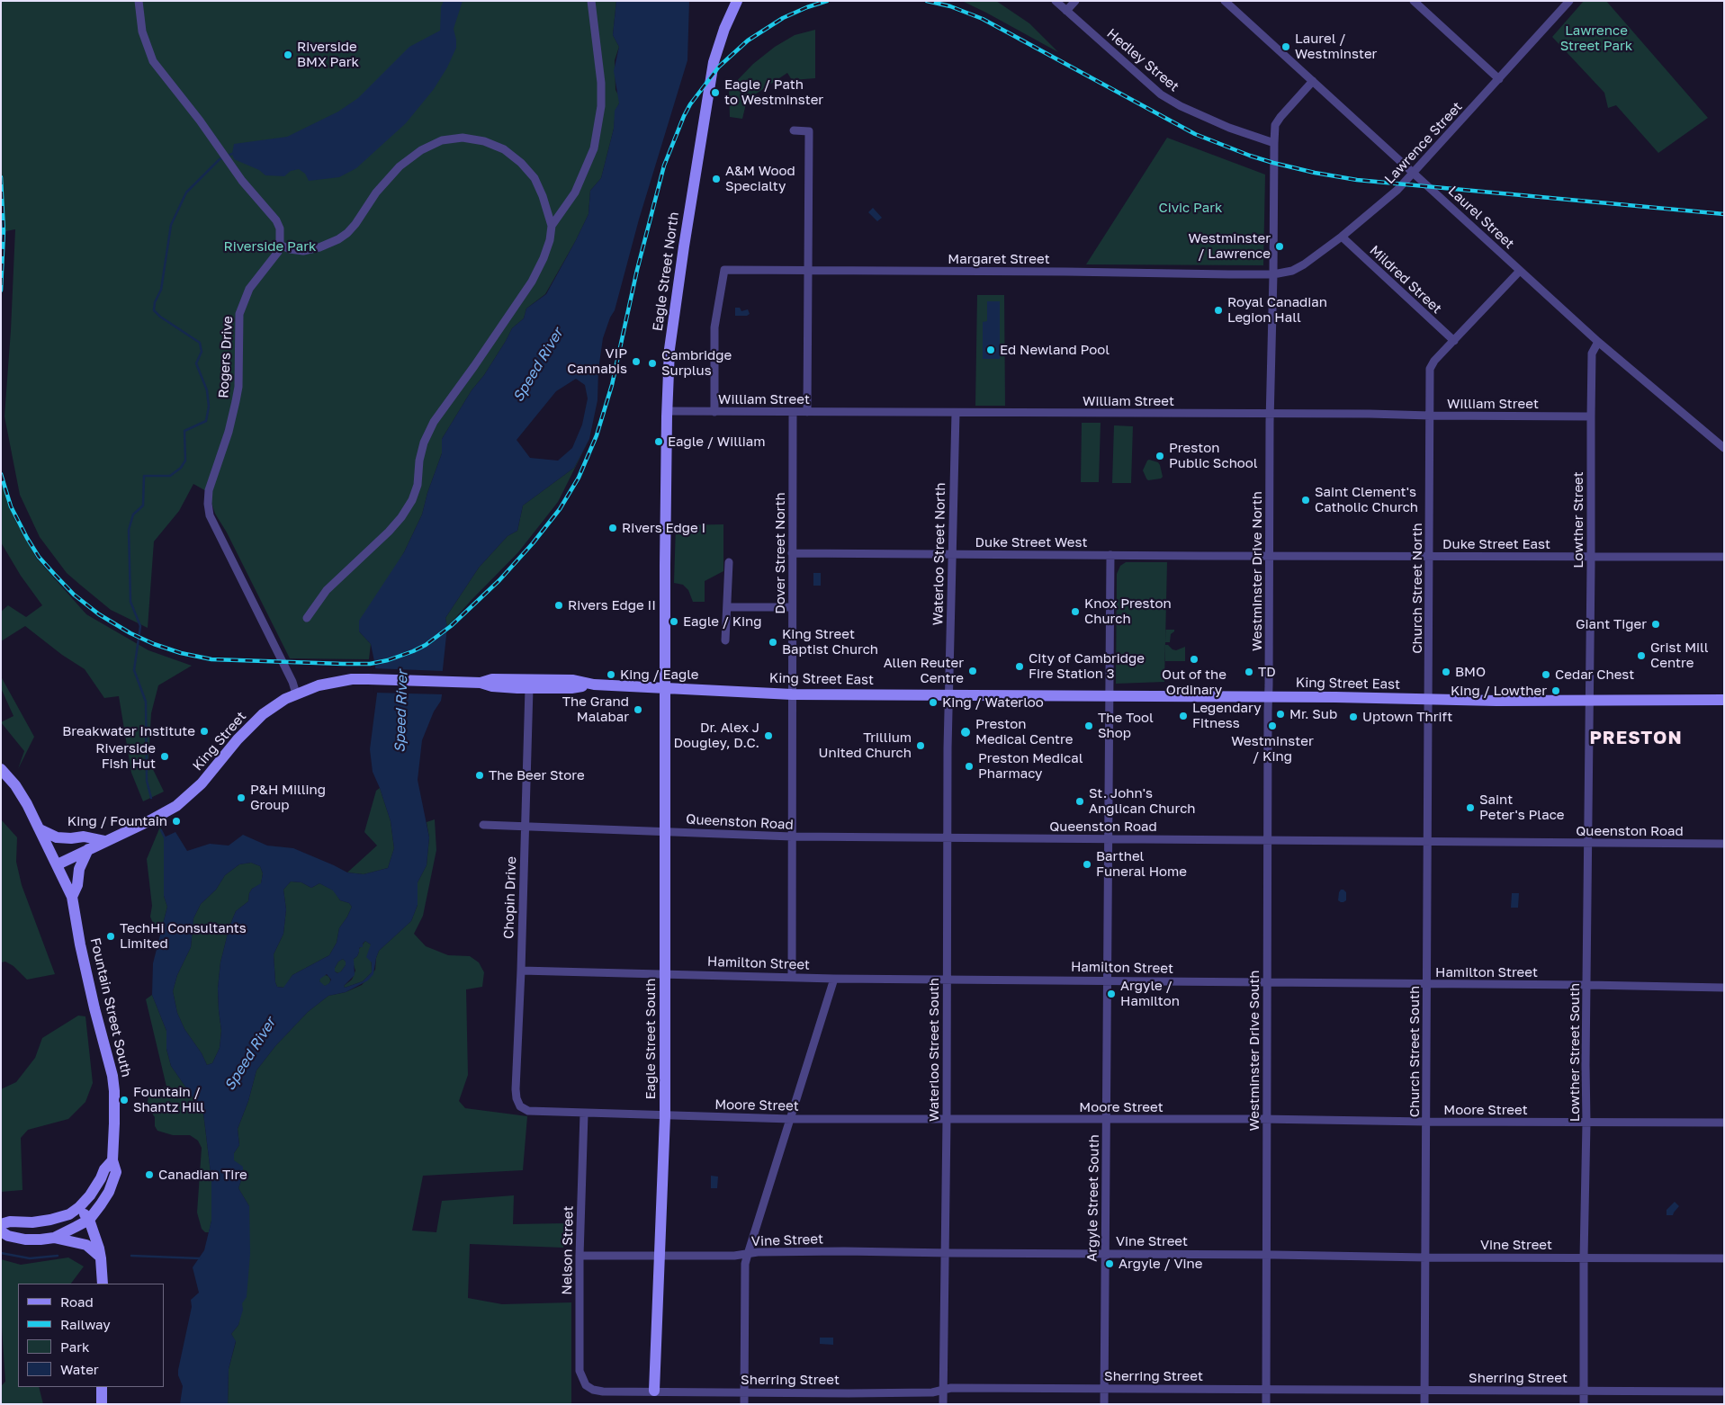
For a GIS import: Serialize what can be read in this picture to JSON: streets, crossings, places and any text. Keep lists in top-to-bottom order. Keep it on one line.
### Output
{"streets":{"main road":["Eagle Street North","King Street East","King Street","Fountain Street South","Eagle Street South"],"street":["Hedley Street","Lawrence Street","Laurel Street","Margaret Street","Mildred Street","Rogers Drive","William Street","Lowther Street","Duke Street West","Duke Street East","Dover Street North","Waterloo Street North","Westminster Drive North","Church Street North","Queenston Road","Chopin Drive","Hamilton Street","Waterloo Street South","Westminster Drive South","Church Street South","Lowther Street South","Moore Street","Argyle Street South","Vine Street","Nelson Street","Sherring Street"]},"crossings":[["Hedley Street","Westminster Drive North"],["Lawrence Street","Laurel Street"],["Lawrence Street","Margaret Street"],["Lawrence Street","Mildred Street"],["Lawrence Street","Westminster Drive North"],["Laurel Street","Lowther Street"],["Laurel Street","Westminster Drive North"],["Laurel Street","Church Street North"],["Margaret Street","William Street"],["Margaret Street","Westminster Drive North"],["Eagle Street North","William Street"],["Eagle Street North","King Street East"],["Eagle Street North","Eagle Street South"],["Mildred Street","Church Street North"],["Rogers Drive","King Street"],["William Street","Lowther Street"],["William Street","Dover Street North"],["William Street","Waterloo Street North"],["William Street","Westminster Drive North"],["William Street","Church Street North"],["Lowther Street","Duke Street East"],["Lowther Street","King Street East"],["Lowther Street","Lowther Street South"],["Duke Street West","Duke Street East"],["Duke Street West","Dover Street North"],["Duke Street West","Waterloo Street North"],["Duke Street West","Westminster Drive North"],["Duke Street West","Argyle Street South"],["Duke Street East","Westminster Drive North"],["Duke Street East","Church Street North"],["Dover Street North","King Street East"],["Dover Street North","Queenston Road"],["Dover Street North","Hamilton Street"],["Waterloo Street North","King Street East"],["Waterloo Street North","Waterloo Street South"],["Westminster Drive North","King Street East"],["Westminster Drive North","Westminster Drive South"],["Church Street North","King Street East"],["Church Street North","Church Street South"],["King Street East","King Street"],["King Street East","Chopin Drive"],["King Street East","Eagle Street South"],["King Street East","Waterloo Street South"],["King Street East","Westminster Drive South"],["King Street East","Church Street South"],["King Street East","Lowther Street South"],["King Street East","Argyle Street South"],["King Street","Fountain Street South"],["Queenston Road","Chopin Drive"],["Queenston Road","Eagle Street South"],["Queenston Road","Waterloo Street South"],["Queenston Road","Westminster Drive South"],["Queenston Road","Church Street South"],["Queenston Road","Lowther Street South"],["Queenston Road","Argyle Street South"],["Chopin Drive","Hamilton Street"],["Chopin Drive","Moore Street"],["Hamilton Street","Eagle Street South"],["Hamilton Street","Waterloo Street South"],["Hamilton Street","Westminster Drive South"],["Hamilton Street","Church Street South"],["Hamilton Street","Lowther Street South"],["Hamilton Street","Argyle Street South"],["Eagle Street South","Moore Street"],["Eagle Street South","Vine Street"],["Eagle Street South","Sherring Street"],["Waterloo Street South","Moore Street"],["Waterloo Street South","Vine Street"],["Waterloo Street South","Sherring Street"],["Westminster Drive South","Moore Street"],["Westminster Drive South","Vine Street"],["Westminster Drive South","Sherring Street"],["Church Street South","Moore Street"],["Church Street South","Vine Street"],["Church Street South","Sherring Street"],["Lowther Street South","Moore Street"],["Lowther Street South","Vine Street"],["Lowther Street South","Sherring Street"],["Moore Street","Argyle Street South"],["Moore Street","Nelson Street"],["Argyle Street South","Vine Street"],["Argyle Street South","Sherring Street"],["Vine Street","Nelson Street"],["Nelson Street","Sherring Street"]],"districts":["PRESTON"],"water":["Speed River"],"parks":["Lawrence Street Park","Civic Park","Riverside Park"],"places":["Laurel / Westminster","Riverside BMX Park","Eagle / Path to Westminster","A&M Wood Specialty","Westminster / Lawrence","Royal Canadian Legion Hall","Ed Newland Pool","VIP Cannabis","Cambridge Surplus","Eagle / William","Preston Public School","Saint Clement's Catholic Church","Rivers Edge I","Rivers Edge II","Knox Preston Church","Eagle / King","Giant Tiger","King Street Baptist Church","Grist Mill Centre","Out of the Ordinary","City of Cambridge Fire Station 3","Allen Reuter Centre","TD","BMO","King / Eagle","Cedar Chest","King / Lowther","King / Waterloo","The Grand Malabar","Mr. Sub","Legendary Fitness","Uptown Thrift","The Tool Shop","Westminster / King","Breakwater Institute","Preston Medical Centre","Dr. Alex J Dougley, D.C.","Trillium United Church","Riverside Fish Hut","Preston Medical Pharmacy","The Beer Store","P&H Milling Group","St. John's Anglican Church","Saint Peter's Place","King / Fountain","Barthel Funeral Home","TechHi Consultants Limited","Argyle / Hamilton","Fountain / Shantz Hill","Canadian Tire","Argyle / Vine"],"legend":["Road","Railway","Park","Water"]}
